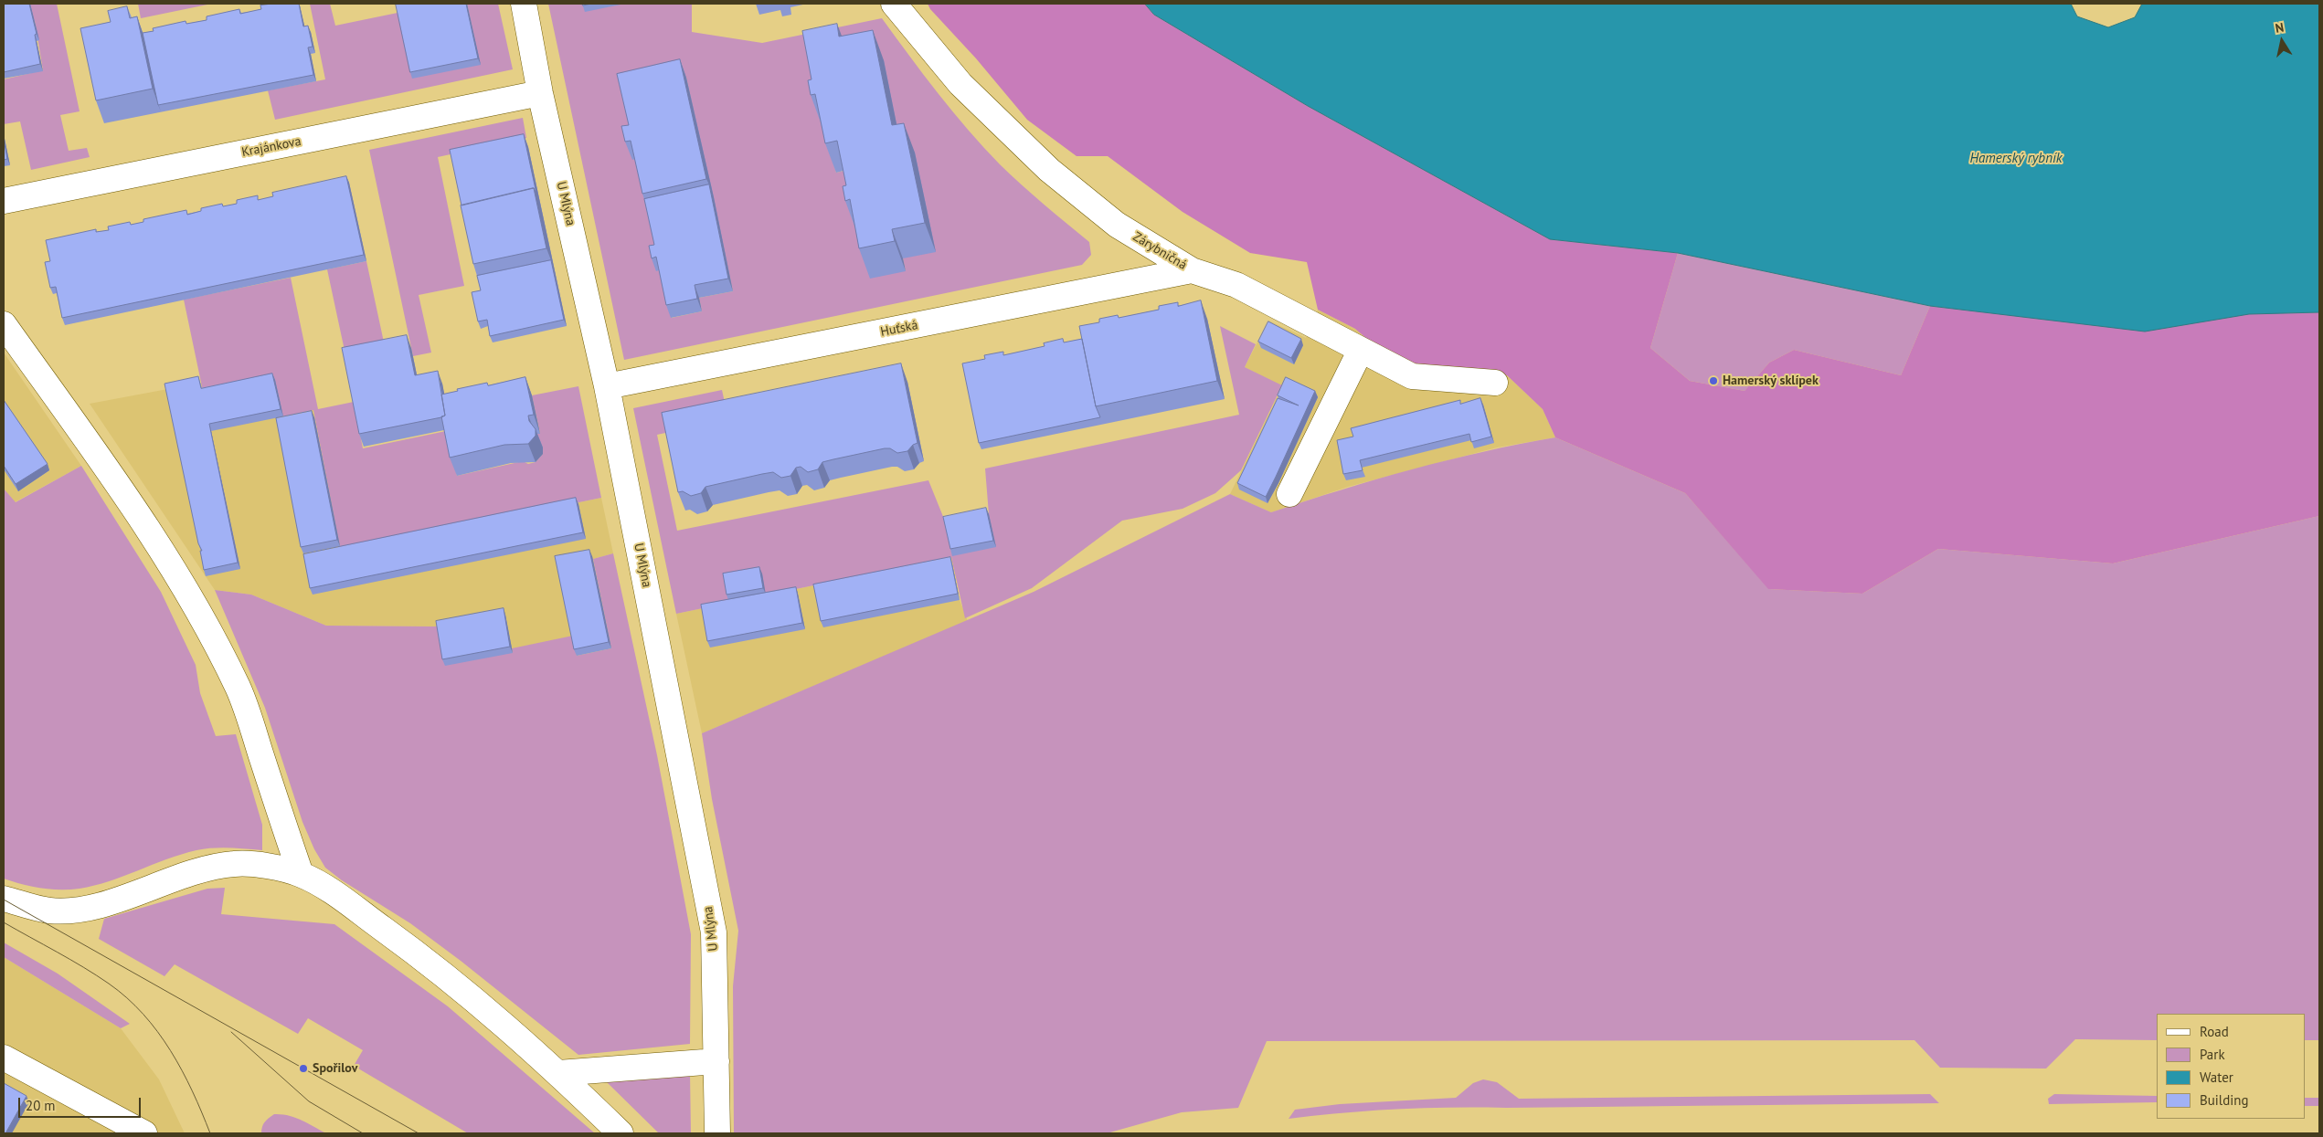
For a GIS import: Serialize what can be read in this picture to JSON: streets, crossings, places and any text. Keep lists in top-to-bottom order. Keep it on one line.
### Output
{"streets":{"street":["Krajánkova","U Mlýna","Zárybničná","Huťská"]},"crossings":[["Krajánkova","U Mlýna"],["U Mlýna","Huťská"],["Zárybničná","Huťská"]],"water":["Hamerský rybník"],"places":["Hamerský sklípek","Spořilov"],"legend":["Road","Park","Water","Building"],"scale_bar":"20 m","north":"top"}
